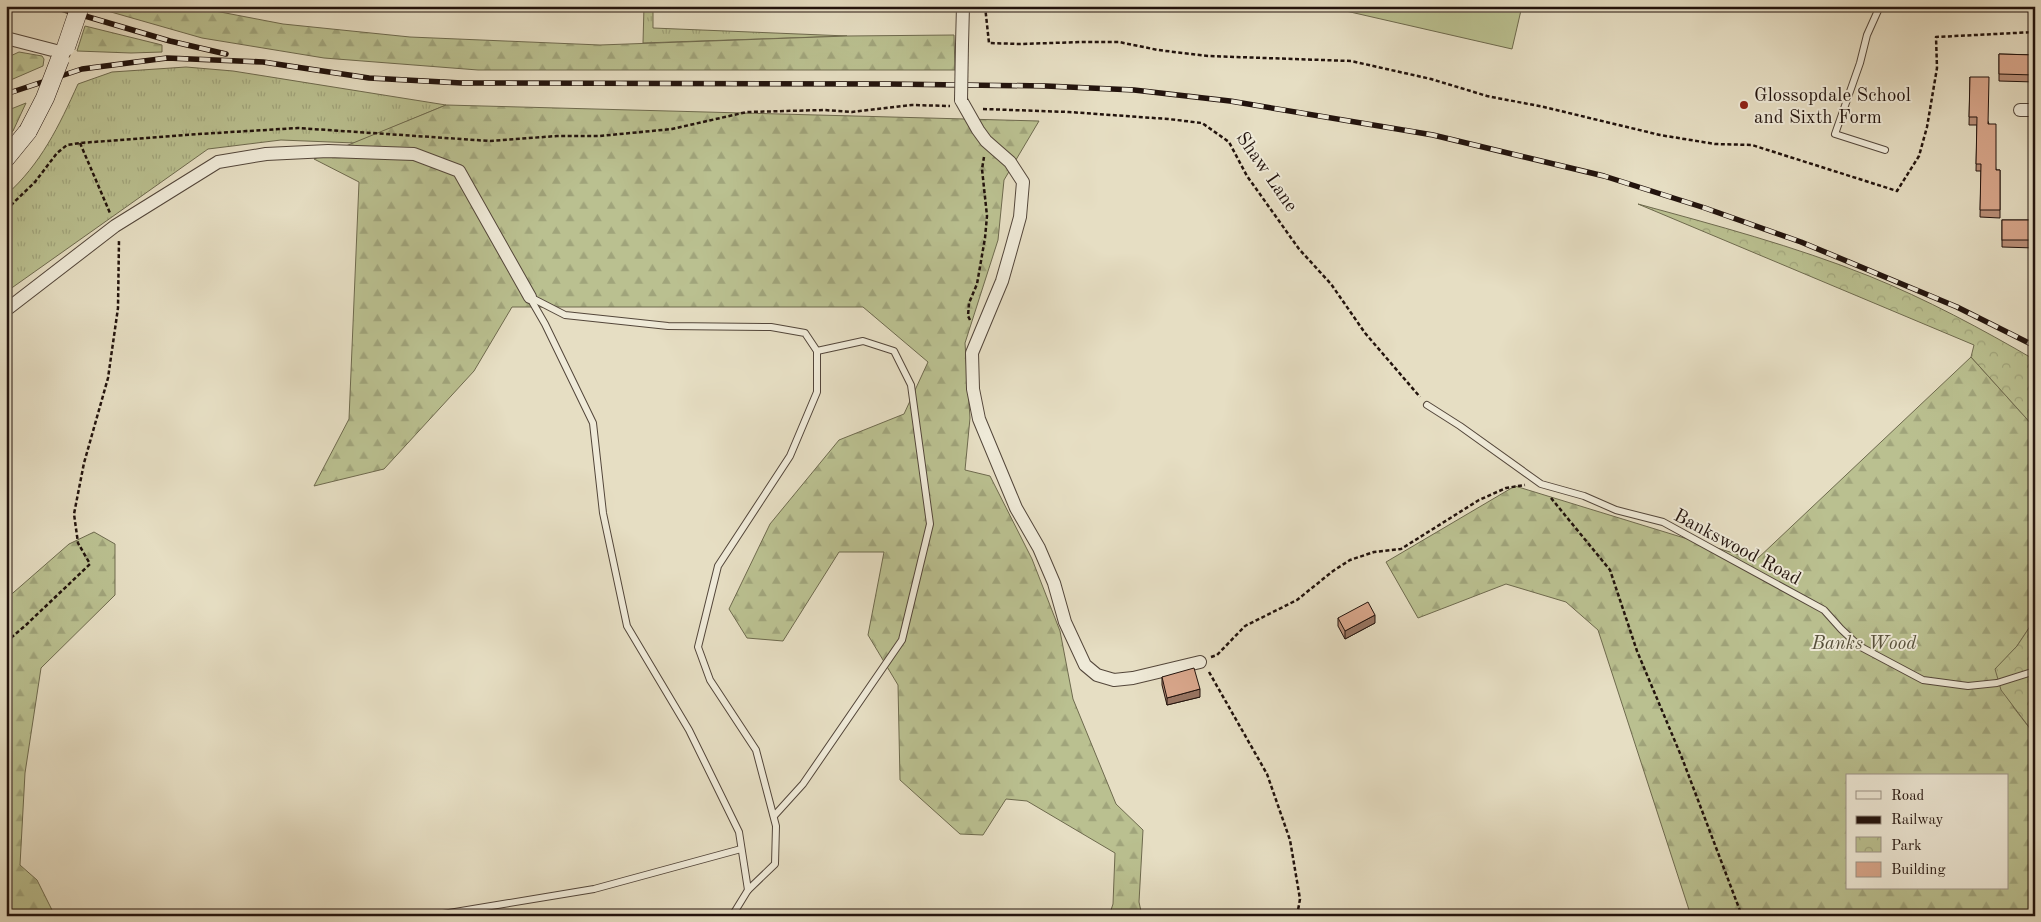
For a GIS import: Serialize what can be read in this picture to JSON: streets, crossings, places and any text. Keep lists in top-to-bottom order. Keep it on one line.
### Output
{"streets":{"lane":["Bankswood Road"],"path":["Shaw Lane"]},"crossings":[["Shaw Lane","Bankswood Road"]],"parks":["Banks Wood"],"places":["Glossopdale School and Sixth Form"],"legend":["Road","Railway","Park","Building"]}
